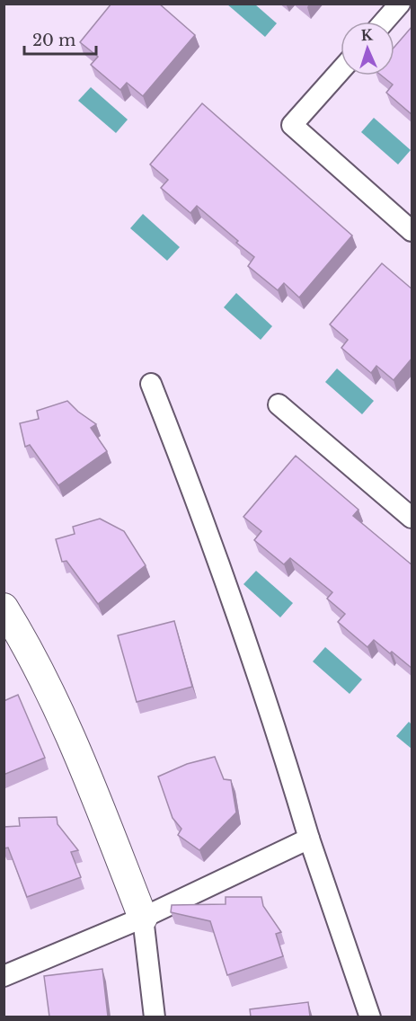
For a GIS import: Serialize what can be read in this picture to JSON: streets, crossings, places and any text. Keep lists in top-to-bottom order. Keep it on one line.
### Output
{"scale_bar":"20 m","north":"top"}
